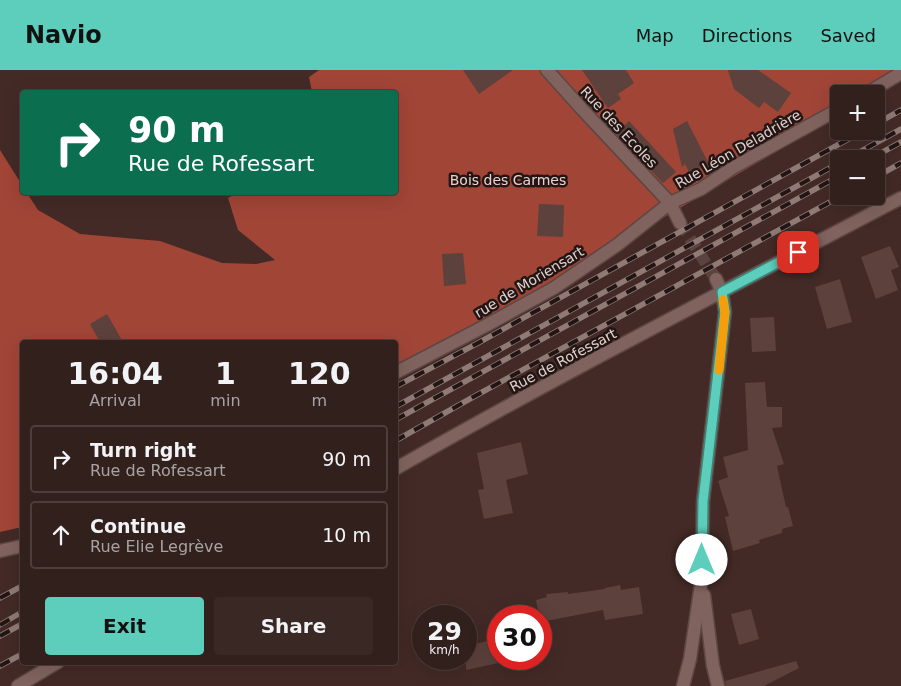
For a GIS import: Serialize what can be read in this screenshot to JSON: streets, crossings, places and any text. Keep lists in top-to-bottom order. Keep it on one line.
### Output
{"streets":{"street":["Rue des Ecoles","Rue Léon Deladrière","rue de Moriensart","Rue de Rofessart"]},"crossings":[["Rue des Ecoles","Rue Léon Deladrière"],["Rue des Ecoles","rue de Moriensart"],["Rue Léon Deladrière","rue de Moriensart"]],"parks":["Bois des Carmes"],"page":{"header":"Navio","nav":["Map","Directions","Saved"],"map_buttons":["+","−"],"turn":["90 m","Rue de Rofessart"],"eta":["16:04","Arrival","1","min","120","m"],"list":[{"name":"Turn right","note":"Rue de Rofessart","value":"90 m"},{"name":"Continue","note":"Rue Elie Legrève","value":"10 m"}],"buttons":["Exit","Share"],"speed":"29 km/h","limit":"30"}}
